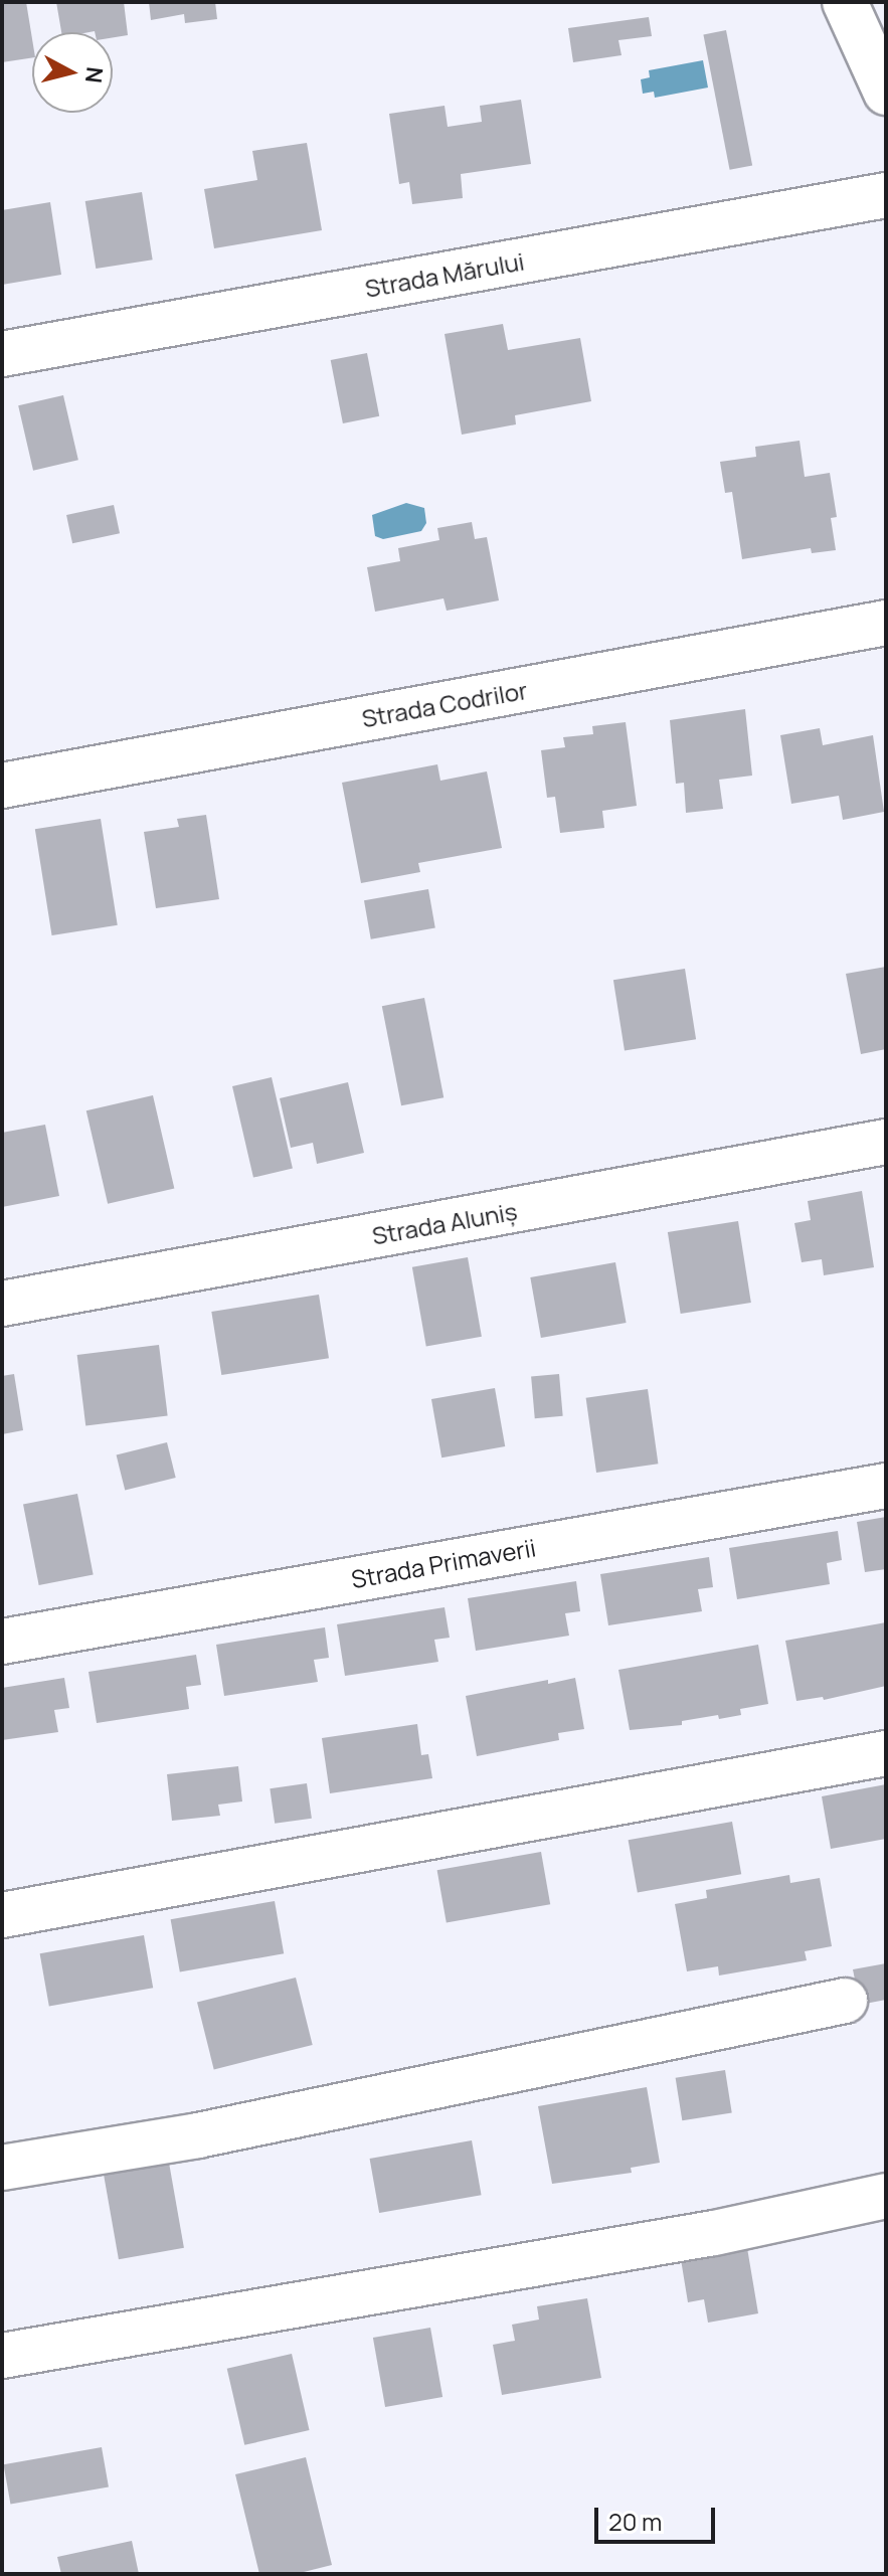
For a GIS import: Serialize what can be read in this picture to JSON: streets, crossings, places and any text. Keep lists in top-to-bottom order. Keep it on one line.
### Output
{"streets":{"street":["Strada Mărului","Strada Codrilor","Strada Aluniș","Strada Primaverii"]},"scale_bar":"20 m","north":"right"}
